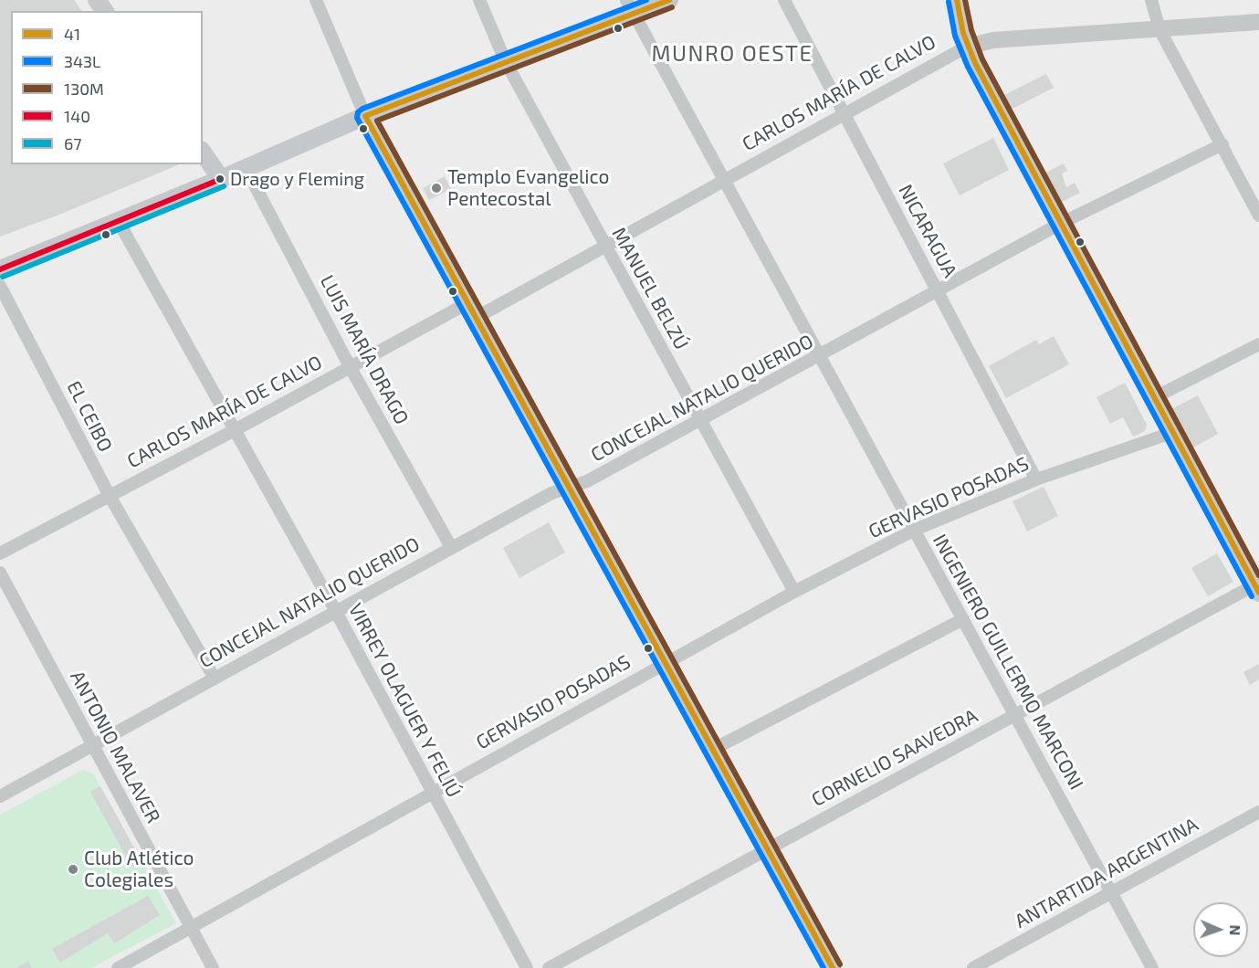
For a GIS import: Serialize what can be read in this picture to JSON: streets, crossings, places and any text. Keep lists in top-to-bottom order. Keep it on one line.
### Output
{"streets":{"street":["CARLOS MARÍA DE CALVO","NICARAGUA","MANUEL BELZÚ","LUIS MARÍA DRAGO","CONCEJAL NATALIO QUERIDO","EL CEIBO","GERVASIO POSADAS","INGENIERO GUILLERMO MARCONI","VIRREY OLAGUER Y FELIÚ","ANTONIO MALAVER","CORNELIO SAAVEDRA","ANTARTIDA ARGENTINA"]},"crossings":[["CARLOS MARÍA DE CALVO","NICARAGUA"],["CARLOS MARÍA DE CALVO","MANUEL BELZÚ"],["CARLOS MARÍA DE CALVO","LUIS MARÍA DRAGO"],["CARLOS MARÍA DE CALVO","EL CEIBO"],["CARLOS MARÍA DE CALVO","INGENIERO GUILLERMO MARCONI"],["CARLOS MARÍA DE CALVO","VIRREY OLAGUER Y FELIÚ"],["NICARAGUA","CONCEJAL NATALIO QUERIDO"],["NICARAGUA","GERVASIO POSADAS"],["MANUEL BELZÚ","CONCEJAL NATALIO QUERIDO"],["MANUEL BELZÚ","GERVASIO POSADAS"],["LUIS MARÍA DRAGO","CONCEJAL NATALIO QUERIDO"],["CONCEJAL NATALIO QUERIDO","EL CEIBO"],["CONCEJAL NATALIO QUERIDO","INGENIERO GUILLERMO MARCONI"],["CONCEJAL NATALIO QUERIDO","VIRREY OLAGUER Y FELIÚ"],["CONCEJAL NATALIO QUERIDO","ANTONIO MALAVER"],["GERVASIO POSADAS","INGENIERO GUILLERMO MARCONI"],["GERVASIO POSADAS","VIRREY OLAGUER Y FELIÚ"],["GERVASIO POSADAS","ANTONIO MALAVER"],["INGENIERO GUILLERMO MARCONI","CORNELIO SAAVEDRA"],["INGENIERO GUILLERMO MARCONI","ANTARTIDA ARGENTINA"]],"districts":["MUNRO OESTE"],"places":["Drago y Fleming","Templo Evangelico Pentecostal","Club Atlético Colegiales"],"lines":["transit line 41","transit line 343L","transit line 130M","transit line 140","transit line 67"],"legend":["41","343L","130M","140","67"],"north":"right"}
